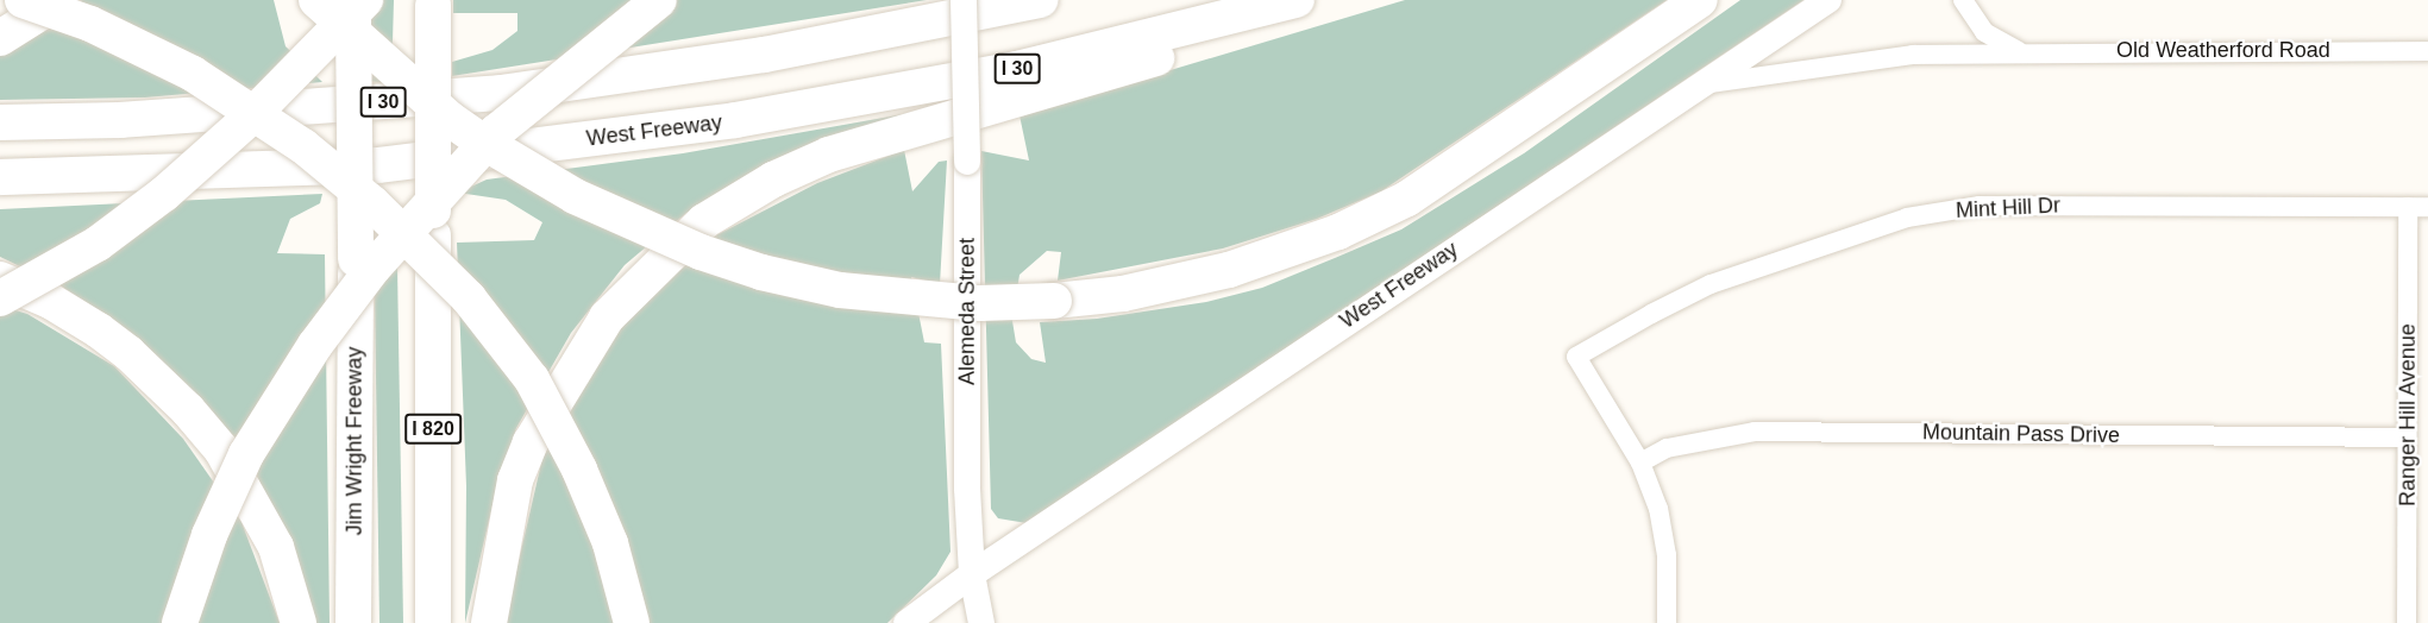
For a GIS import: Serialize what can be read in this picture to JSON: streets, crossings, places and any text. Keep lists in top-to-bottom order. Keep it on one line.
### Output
{"streets":{"highway":["I 30","West Freeway","I 820","Jim Wright Freeway"],"main road":["Alemeda Street"],"street":["Old Weatherford Road","Mint Hill Dr","Ranger Hill Avenue","Mountain Pass Drive"]},"crossings":[["Old Weatherford Road","West Freeway"],["West Freeway","Alemeda Street"],["Mint Hill Dr","Ranger Hill Avenue"],["Mint Hill Dr","Mountain Pass Drive"],["Ranger Hill Avenue","Mountain Pass Drive"]]}
